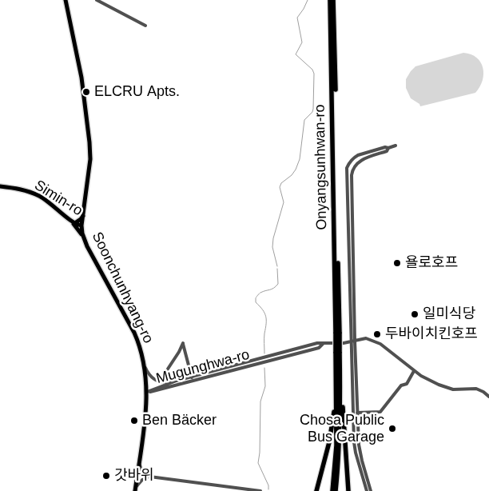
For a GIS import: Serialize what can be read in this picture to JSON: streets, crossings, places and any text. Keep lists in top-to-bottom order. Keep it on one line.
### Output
{"streets":{"highway":["Onyangsunhwan-ro"],"main road":["Simin-ro","Soonchunhyang-ro"],"street":["Mugunghwa-ro"]},"crossings":[["Simin-ro","Soonchunhyang-ro"],["Soonchunhyang-ro","Mugunghwa-ro"]],"places":["ELCRU Apts.","욜로호프","일미식당","두바이치킨호프","Ben Bäcker","Chosa Public Bus Garage","갓바위"]}
